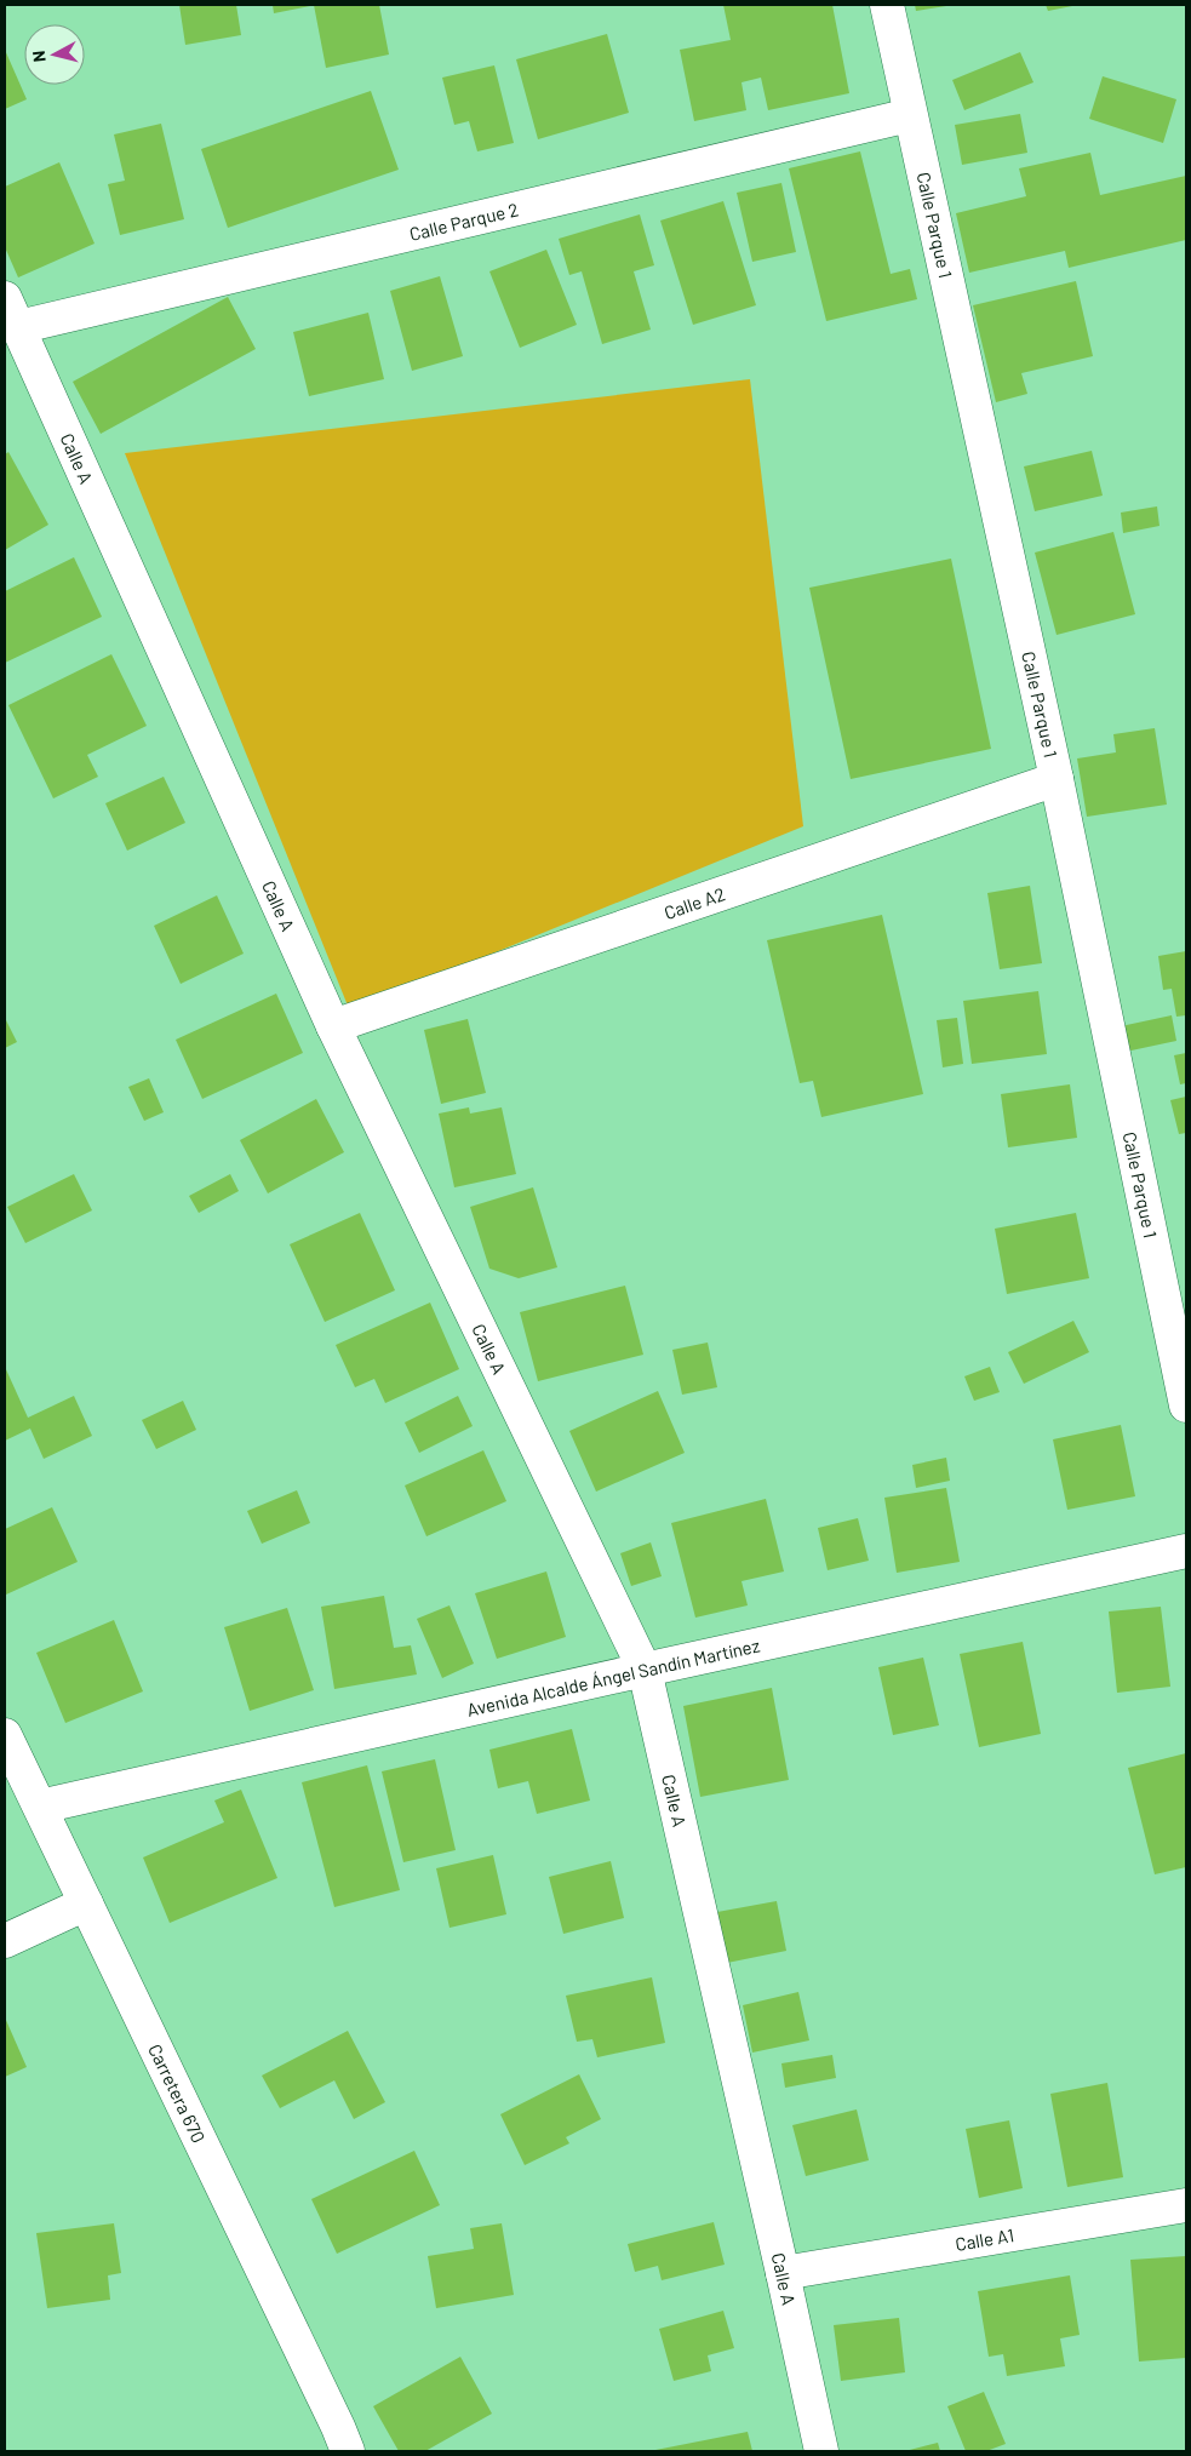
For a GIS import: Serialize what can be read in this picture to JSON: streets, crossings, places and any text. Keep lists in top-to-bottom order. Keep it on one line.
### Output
{"streets":{"street":["Calle Parque 2","Calle Parque 1","Calle A","Calle A2","Avenida Alcalde Ángel Sandín Martínez","Carretera 670","Calle A1"]},"crossings":[["Calle Parque 2","Calle Parque 1"],["Calle Parque 2","Calle A"],["Calle Parque 1","Calle A2"],["Calle A","Calle A2"],["Calle A","Avenida Alcalde Ángel Sandín Martínez"],["Calle A","Calle A1"],["Avenida Alcalde Ángel Sandín Martínez","Carretera 670"]],"north":"left"}
